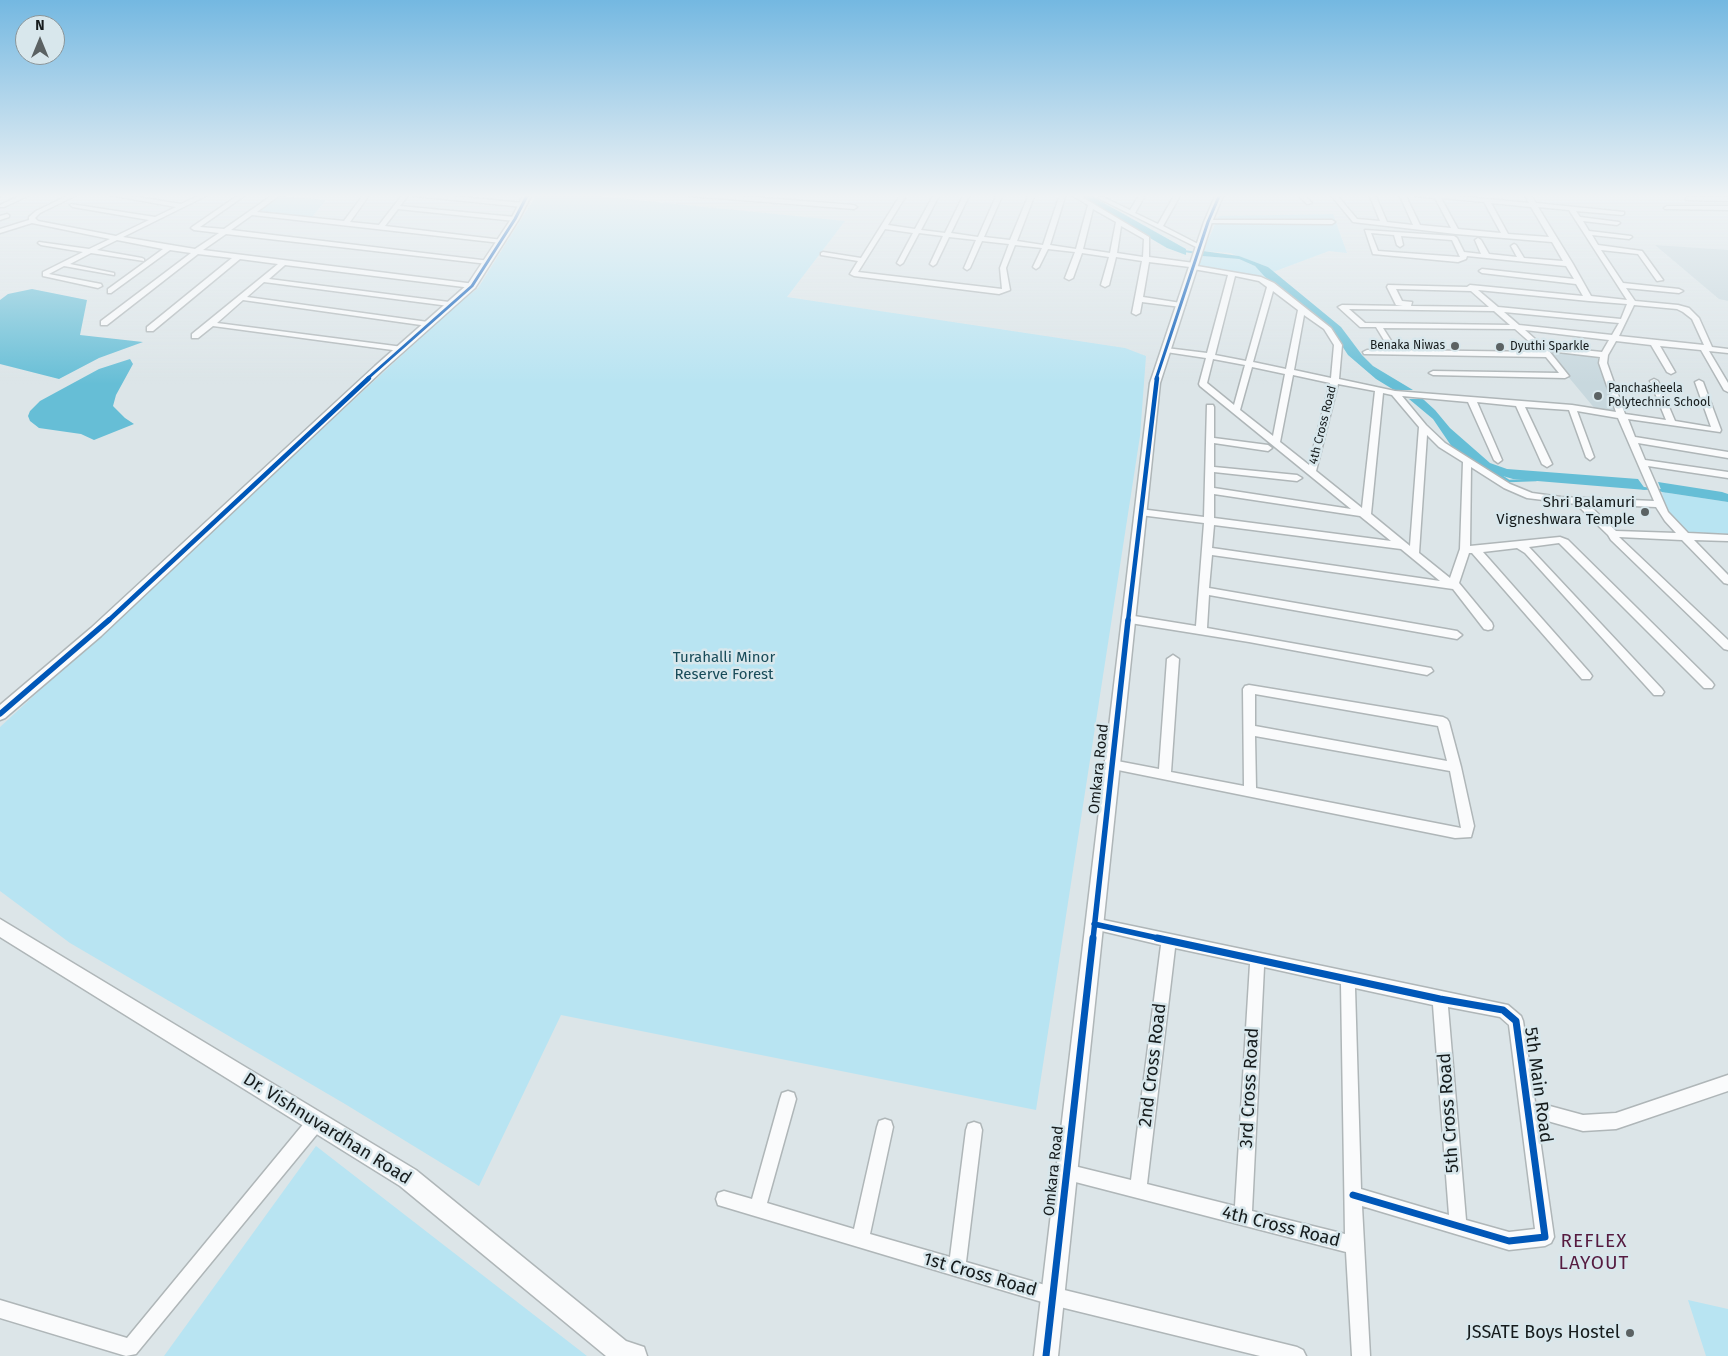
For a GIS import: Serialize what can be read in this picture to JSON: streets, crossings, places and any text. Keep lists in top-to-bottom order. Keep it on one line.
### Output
{"streets":{"street":["4th Cross Road","Omkara Road","2nd Cross Road","5th Main Road","3rd Cross Road","5th Cross Road","Dr. Vishnuvardhan Road","1st Cross Road"]},"crossings":[["4th Cross Road","Omkara Road"],["4th Cross Road","2nd Cross Road"],["4th Cross Road","5th Main Road"],["4th Cross Road","3rd Cross Road"],["Omkara Road","5th Main Road"],["Omkara Road","1st Cross Road"],["2nd Cross Road","5th Main Road"],["5th Main Road","3rd Cross Road"],["5th Main Road","5th Cross Road"]],"districts":["REFLEX LAYOUT"],"parks":["Turahalli Minor Reserve Forest"],"places":["Benaka Niwas","Dyuthi Sparkle","Panchasheela Polytechnic School","Shri Balamuri Vigneshwara Temple","JSSATE Boys Hostel"],"north":"top"}
